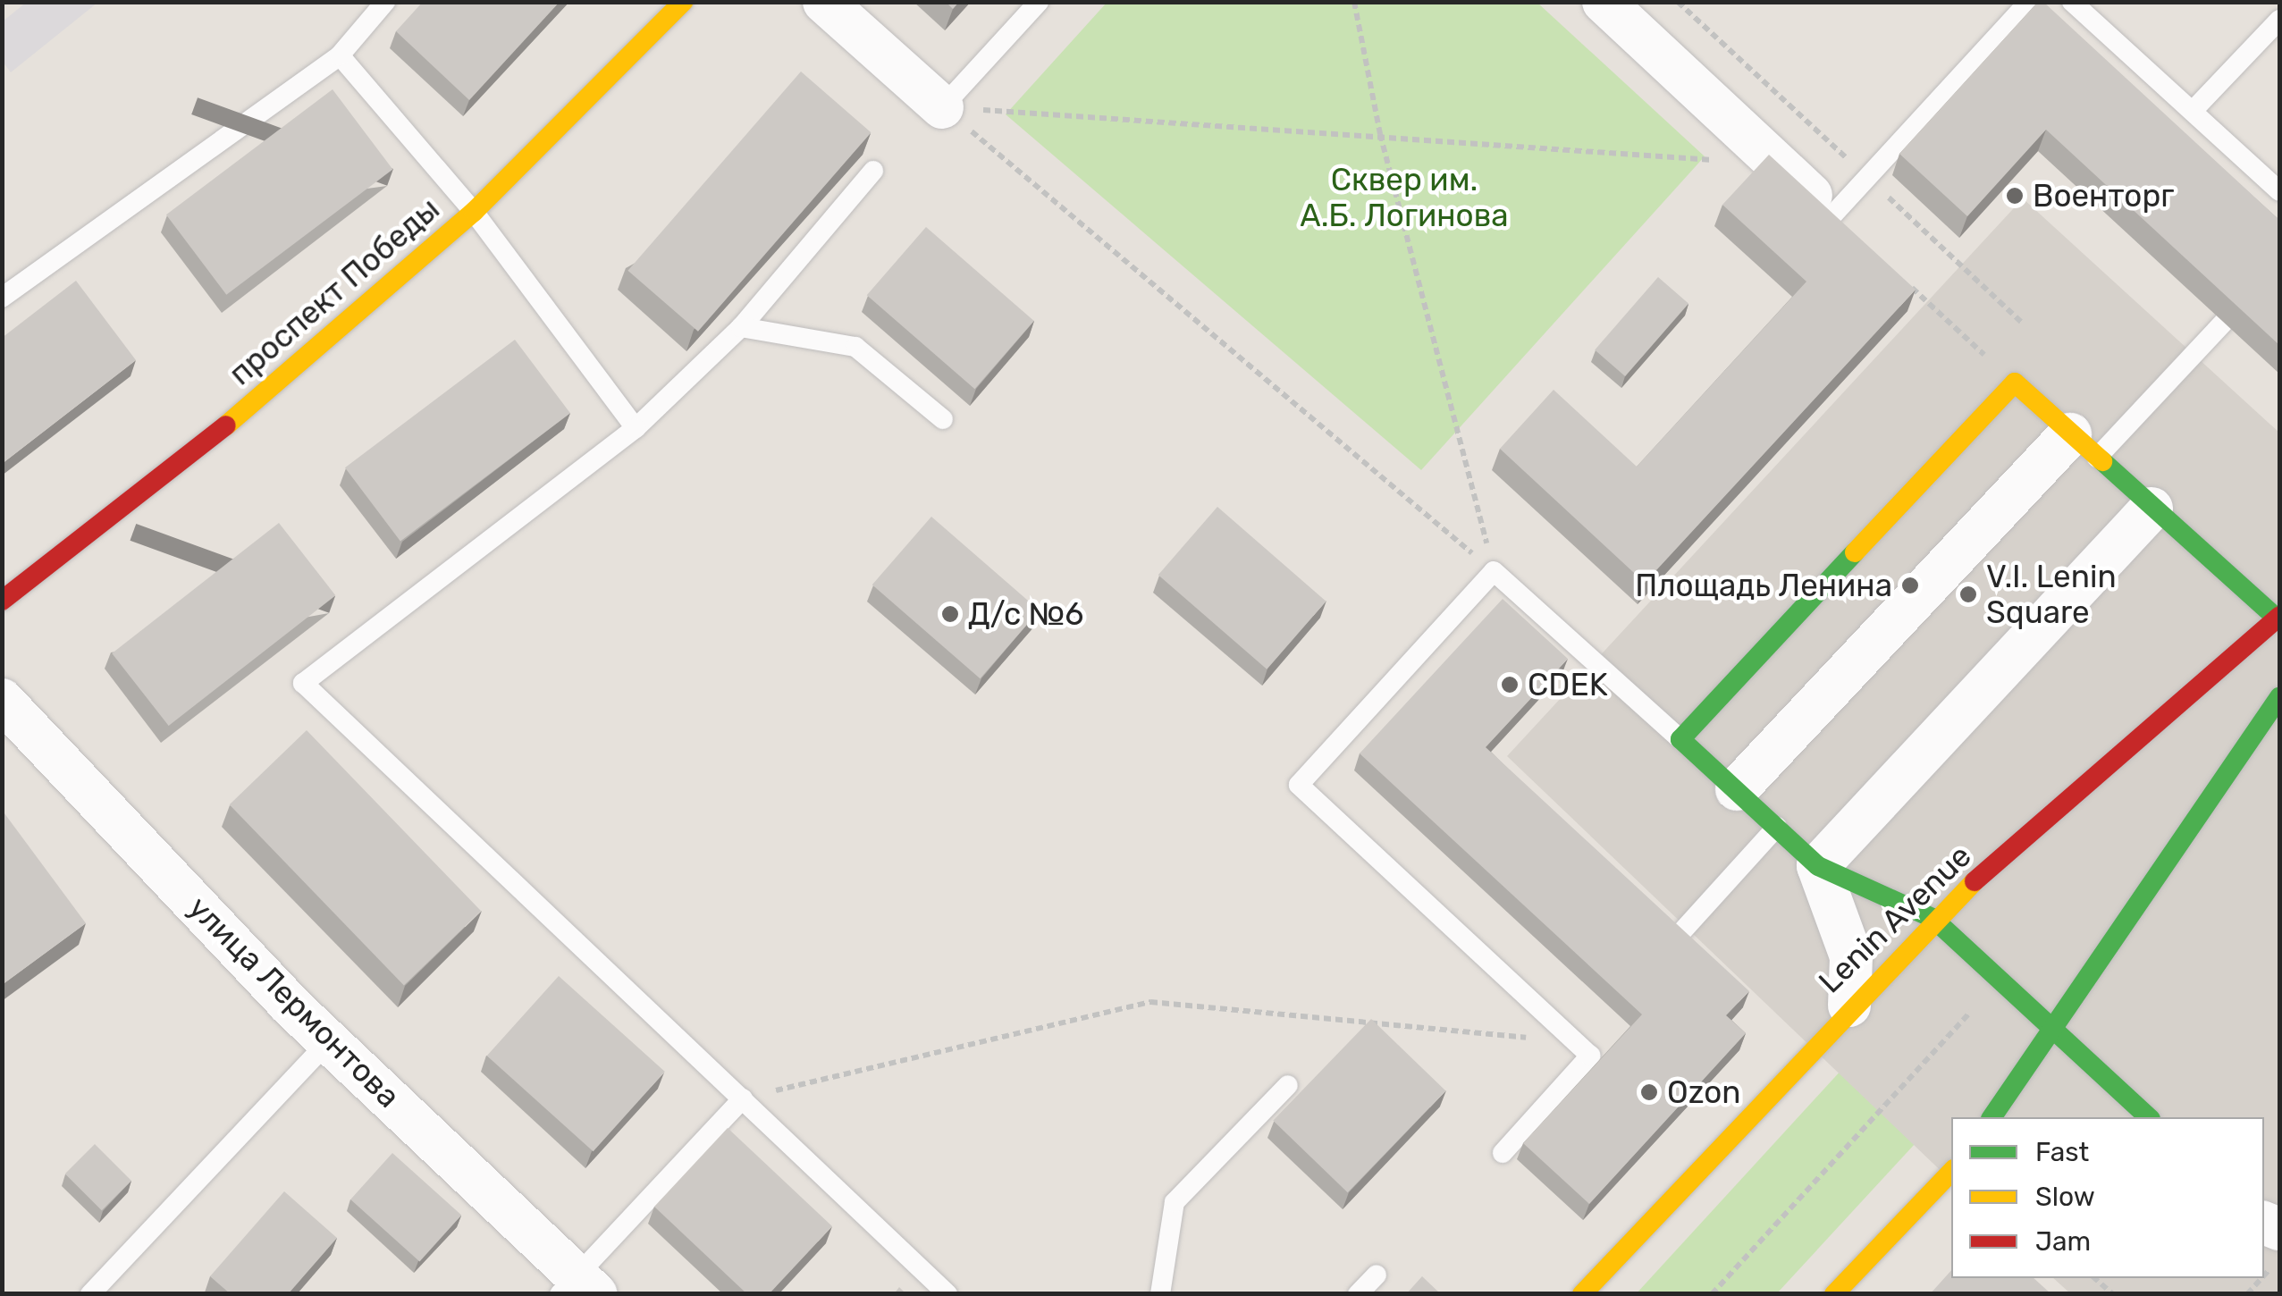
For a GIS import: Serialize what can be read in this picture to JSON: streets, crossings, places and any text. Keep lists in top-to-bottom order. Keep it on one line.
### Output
{"streets":{"street":["проспект Победы","Lenin Avenue","улица Лермонтова"]},"parks":["Сквер им. А.Б. Логинова"],"places":["Военторг","Площадь Ленина","V.I. Lenin Square","Д/с №6","CDEK","Ozon"],"legend":["Fast","Slow","Jam"]}
